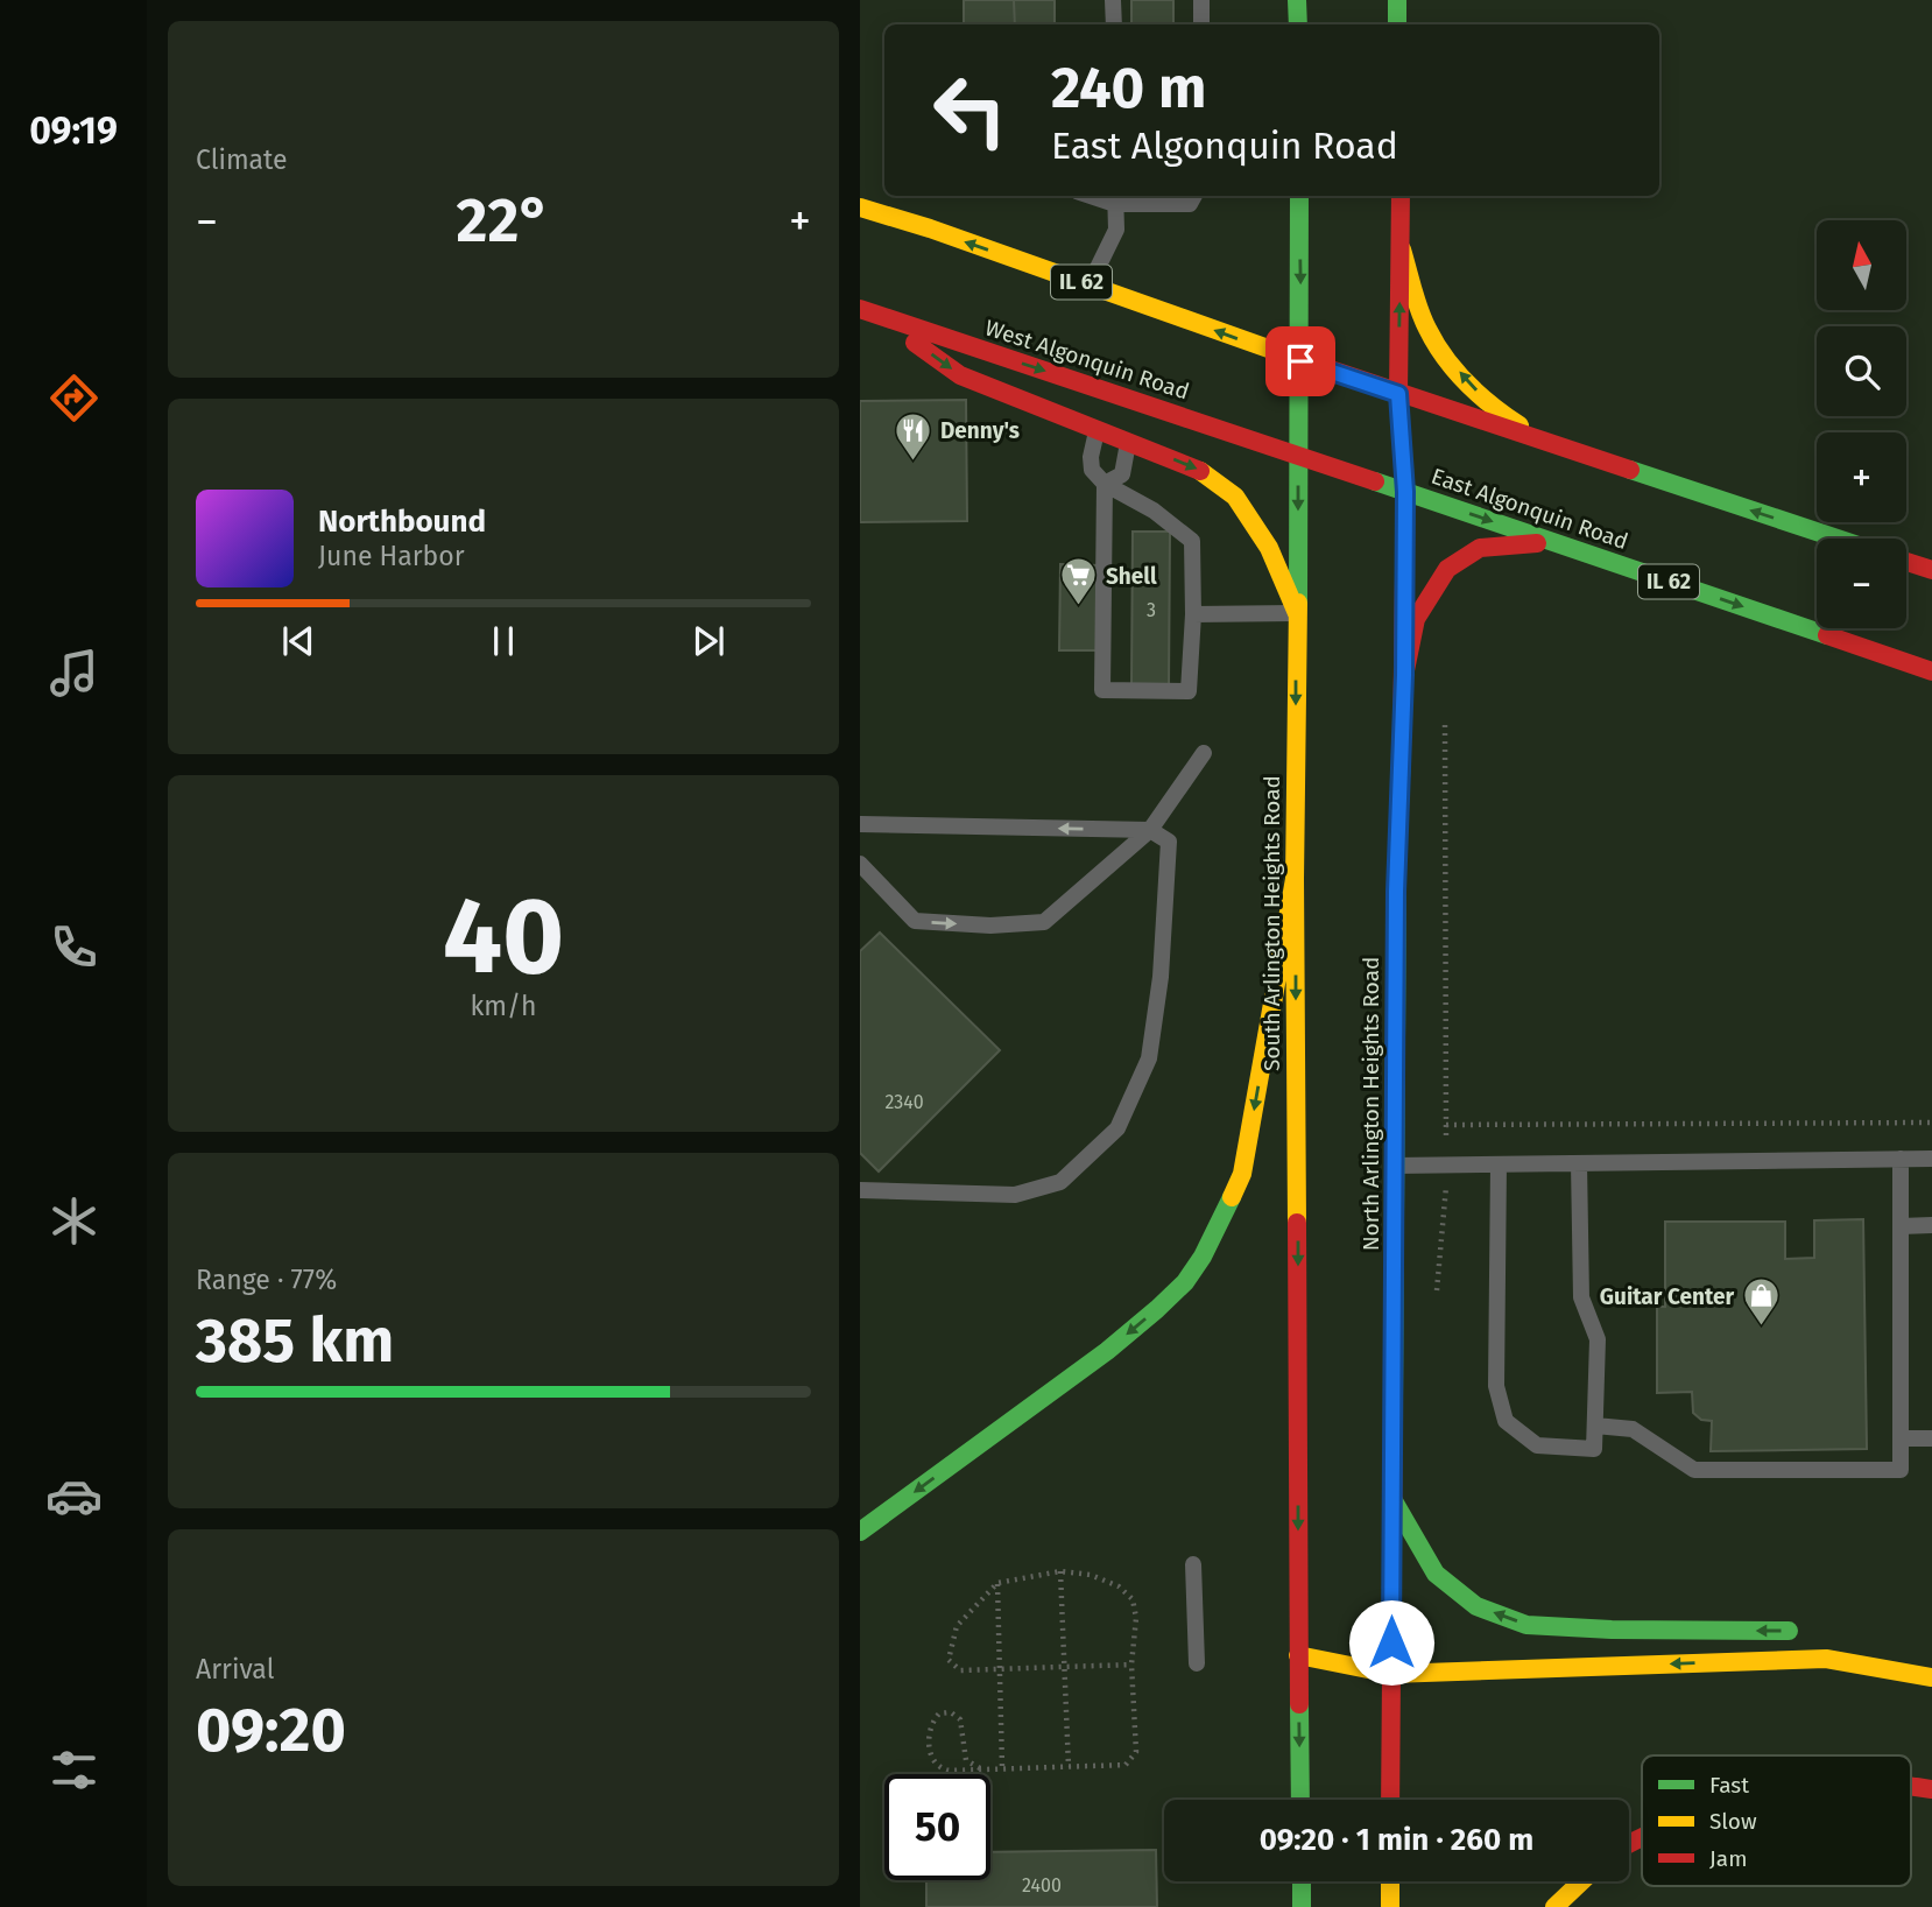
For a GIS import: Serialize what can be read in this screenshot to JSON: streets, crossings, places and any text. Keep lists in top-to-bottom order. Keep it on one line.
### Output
{"streets":{"main road":["IL 62","West Algonquin Road","East Algonquin Road","South Arlington Heights Road","North Arlington Heights Road"]},"crossings":[["IL 62","South Arlington Heights Road"],["IL 62","North Arlington Heights Road"],["West Algonquin Road","East Algonquin Road"],["West Algonquin Road","South Arlington Heights Road"],["East Algonquin Road","South Arlington Heights Road"],["East Algonquin Road","North Arlington Heights Road"]],"one_way":["South Arlington Heights Road"],"places":{"restaurant":["Denny's"],"supermarket":["Shell"],"shop":["Guitar Center"]},"house_numbers":["3","2340","2400"],"legend":["Fast","Slow","Jam"],"north":"top","page":{"tabs":"09:19","tile":["Climate",["40","km/h"],["Range · 77%","385 km"],["Arrival","09:20"]],"turn":["240 m","East Algonquin Road"],"heat":["−","22°","+"],"map_buttons":["+","−"],"song":["Northbound","June Harbor"],"limit":"50","trip":"09:20 · 1 min · 260 m"}}
